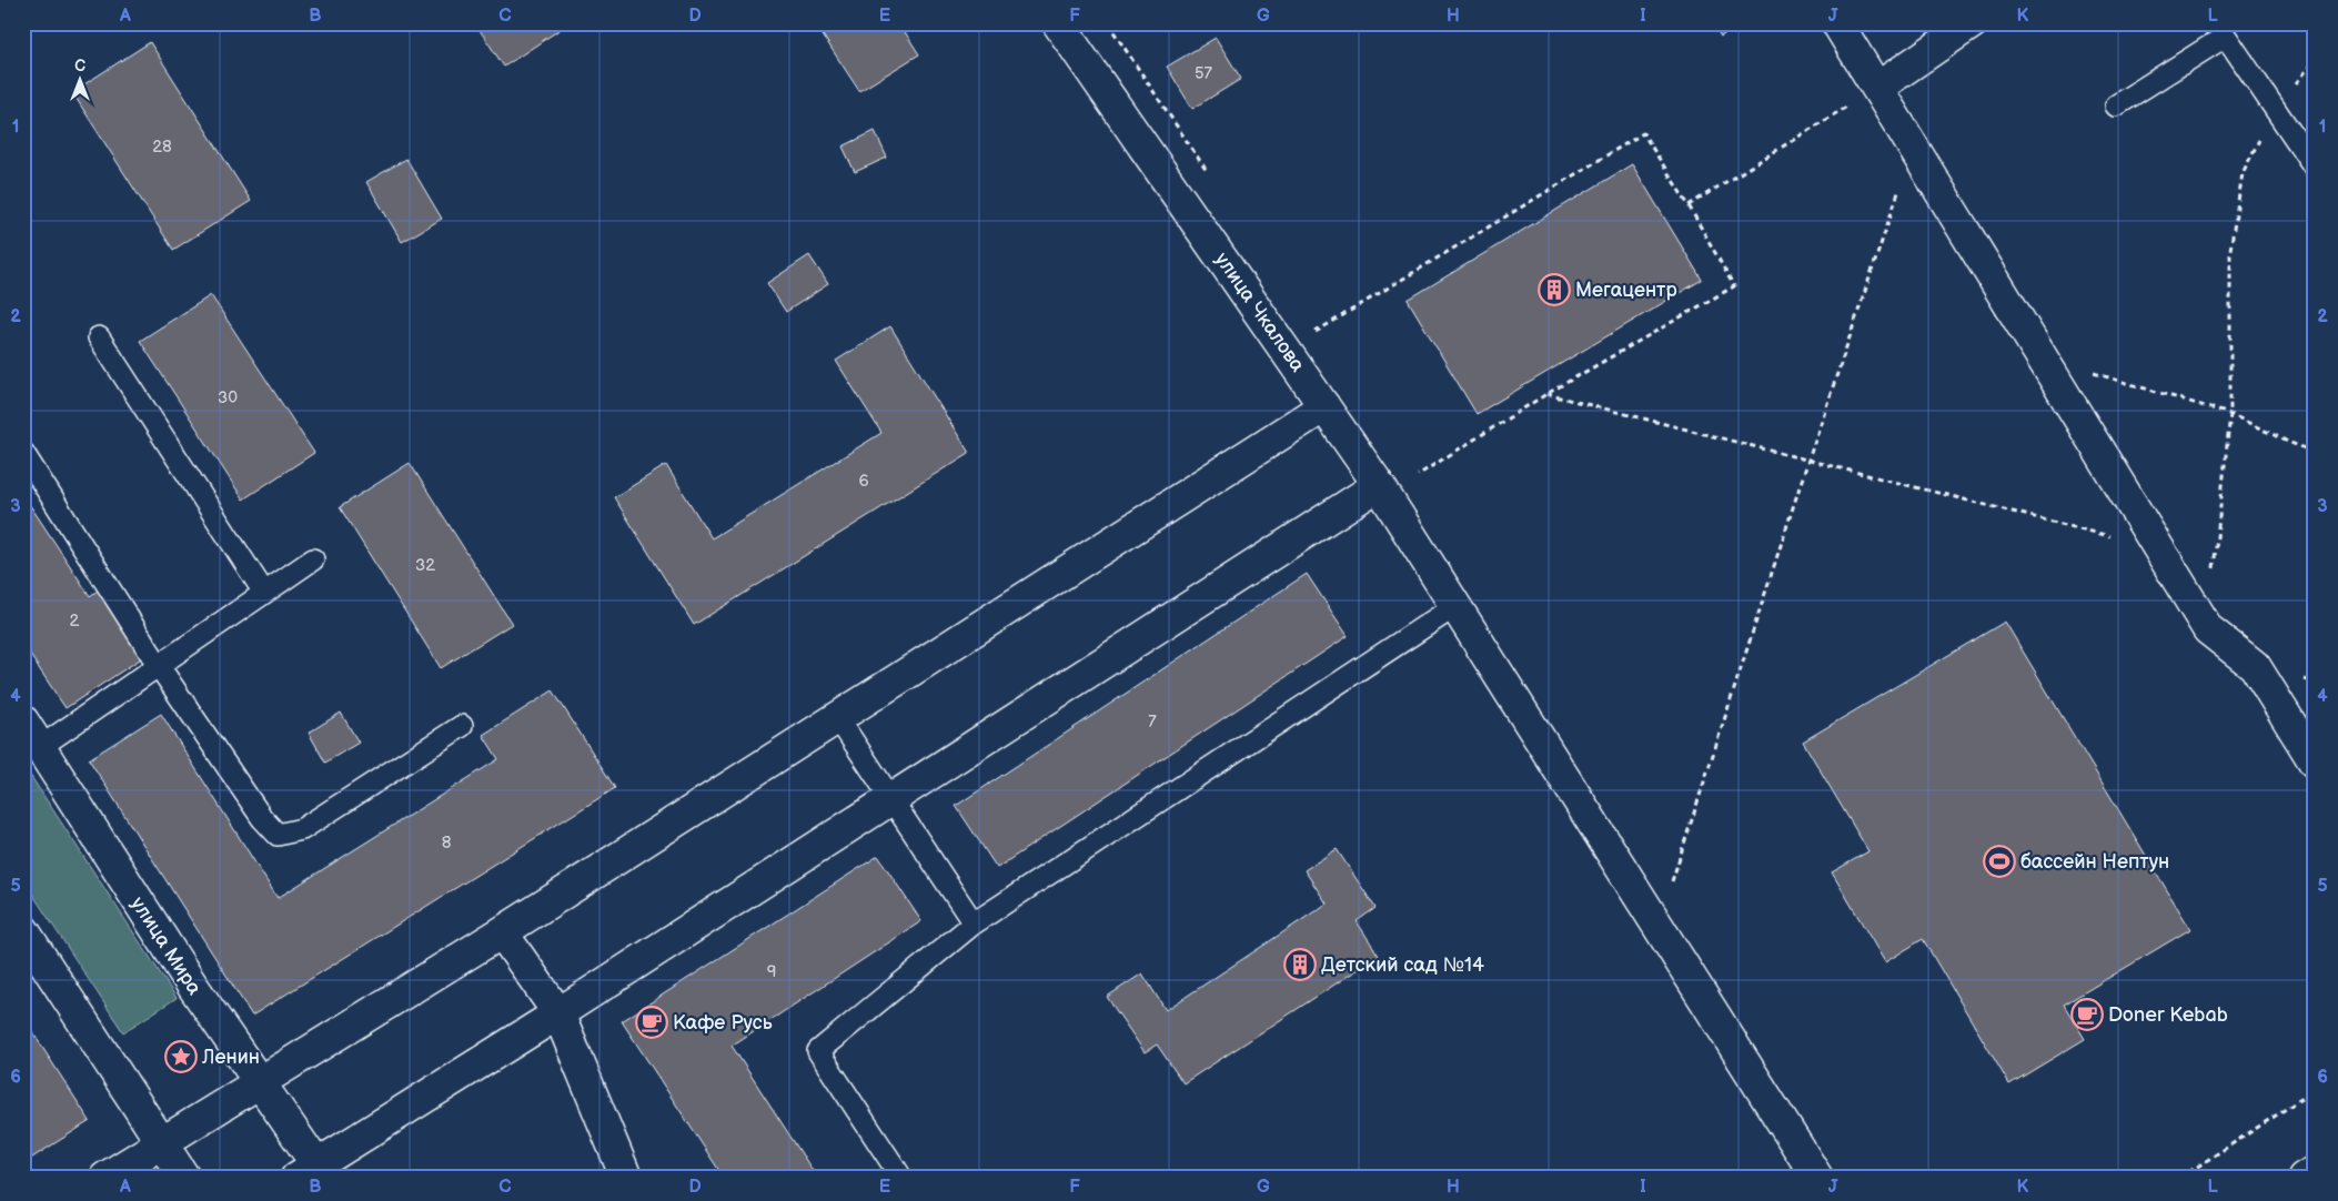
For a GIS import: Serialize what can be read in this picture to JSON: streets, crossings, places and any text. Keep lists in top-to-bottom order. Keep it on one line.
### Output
{"streets":{"street":["улица Чкалова","улица Мира"]},"places":{"building":["Мегацентр","Детский сад №14"],"sports":["бассейн Нептун"],"cafe":["Doner Kebab","Кафе Русь"],"place":["Ленин"]},"house_numbers":["57","28","30","6","32","2","7","8","9"],"north":"top","grid":{"columns":["A","B","C","D","E","F","G","H","I","J","K","L"],"rows":["1","2","3","4","5","6"]}}
